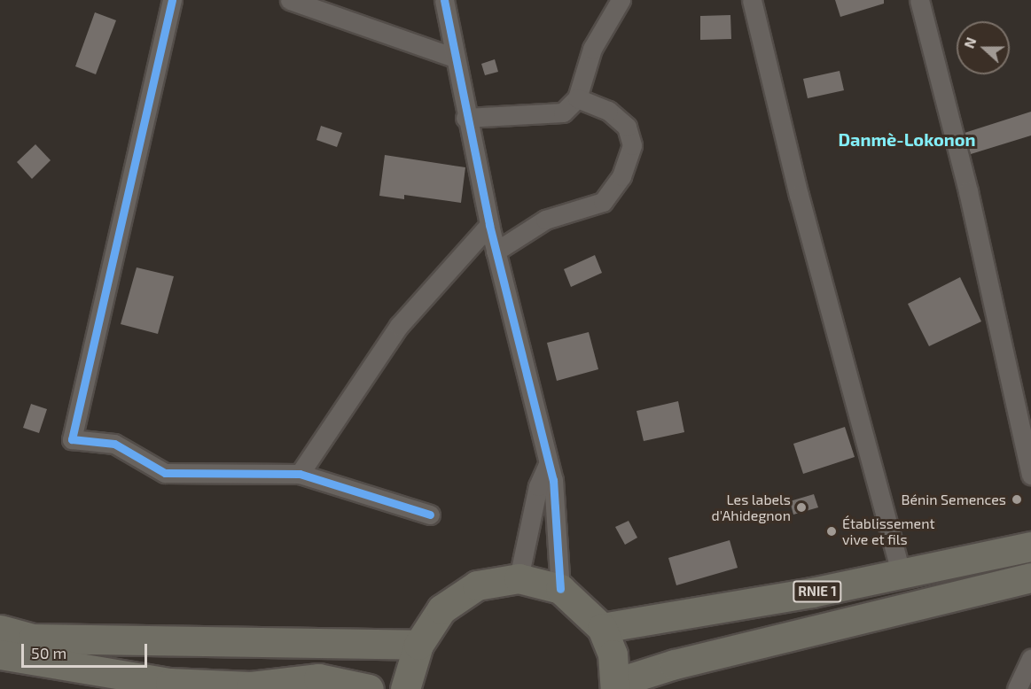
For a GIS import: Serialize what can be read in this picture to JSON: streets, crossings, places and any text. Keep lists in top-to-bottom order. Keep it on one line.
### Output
{"streets":{"highway":["RNIE 1"]},"districts":["Danmè-Lokonon"],"places":["Bénin Semences","Les labels d'Ahidegnon","Établissement vive et fils"],"scale_bar":"50 m","north":"left"}
